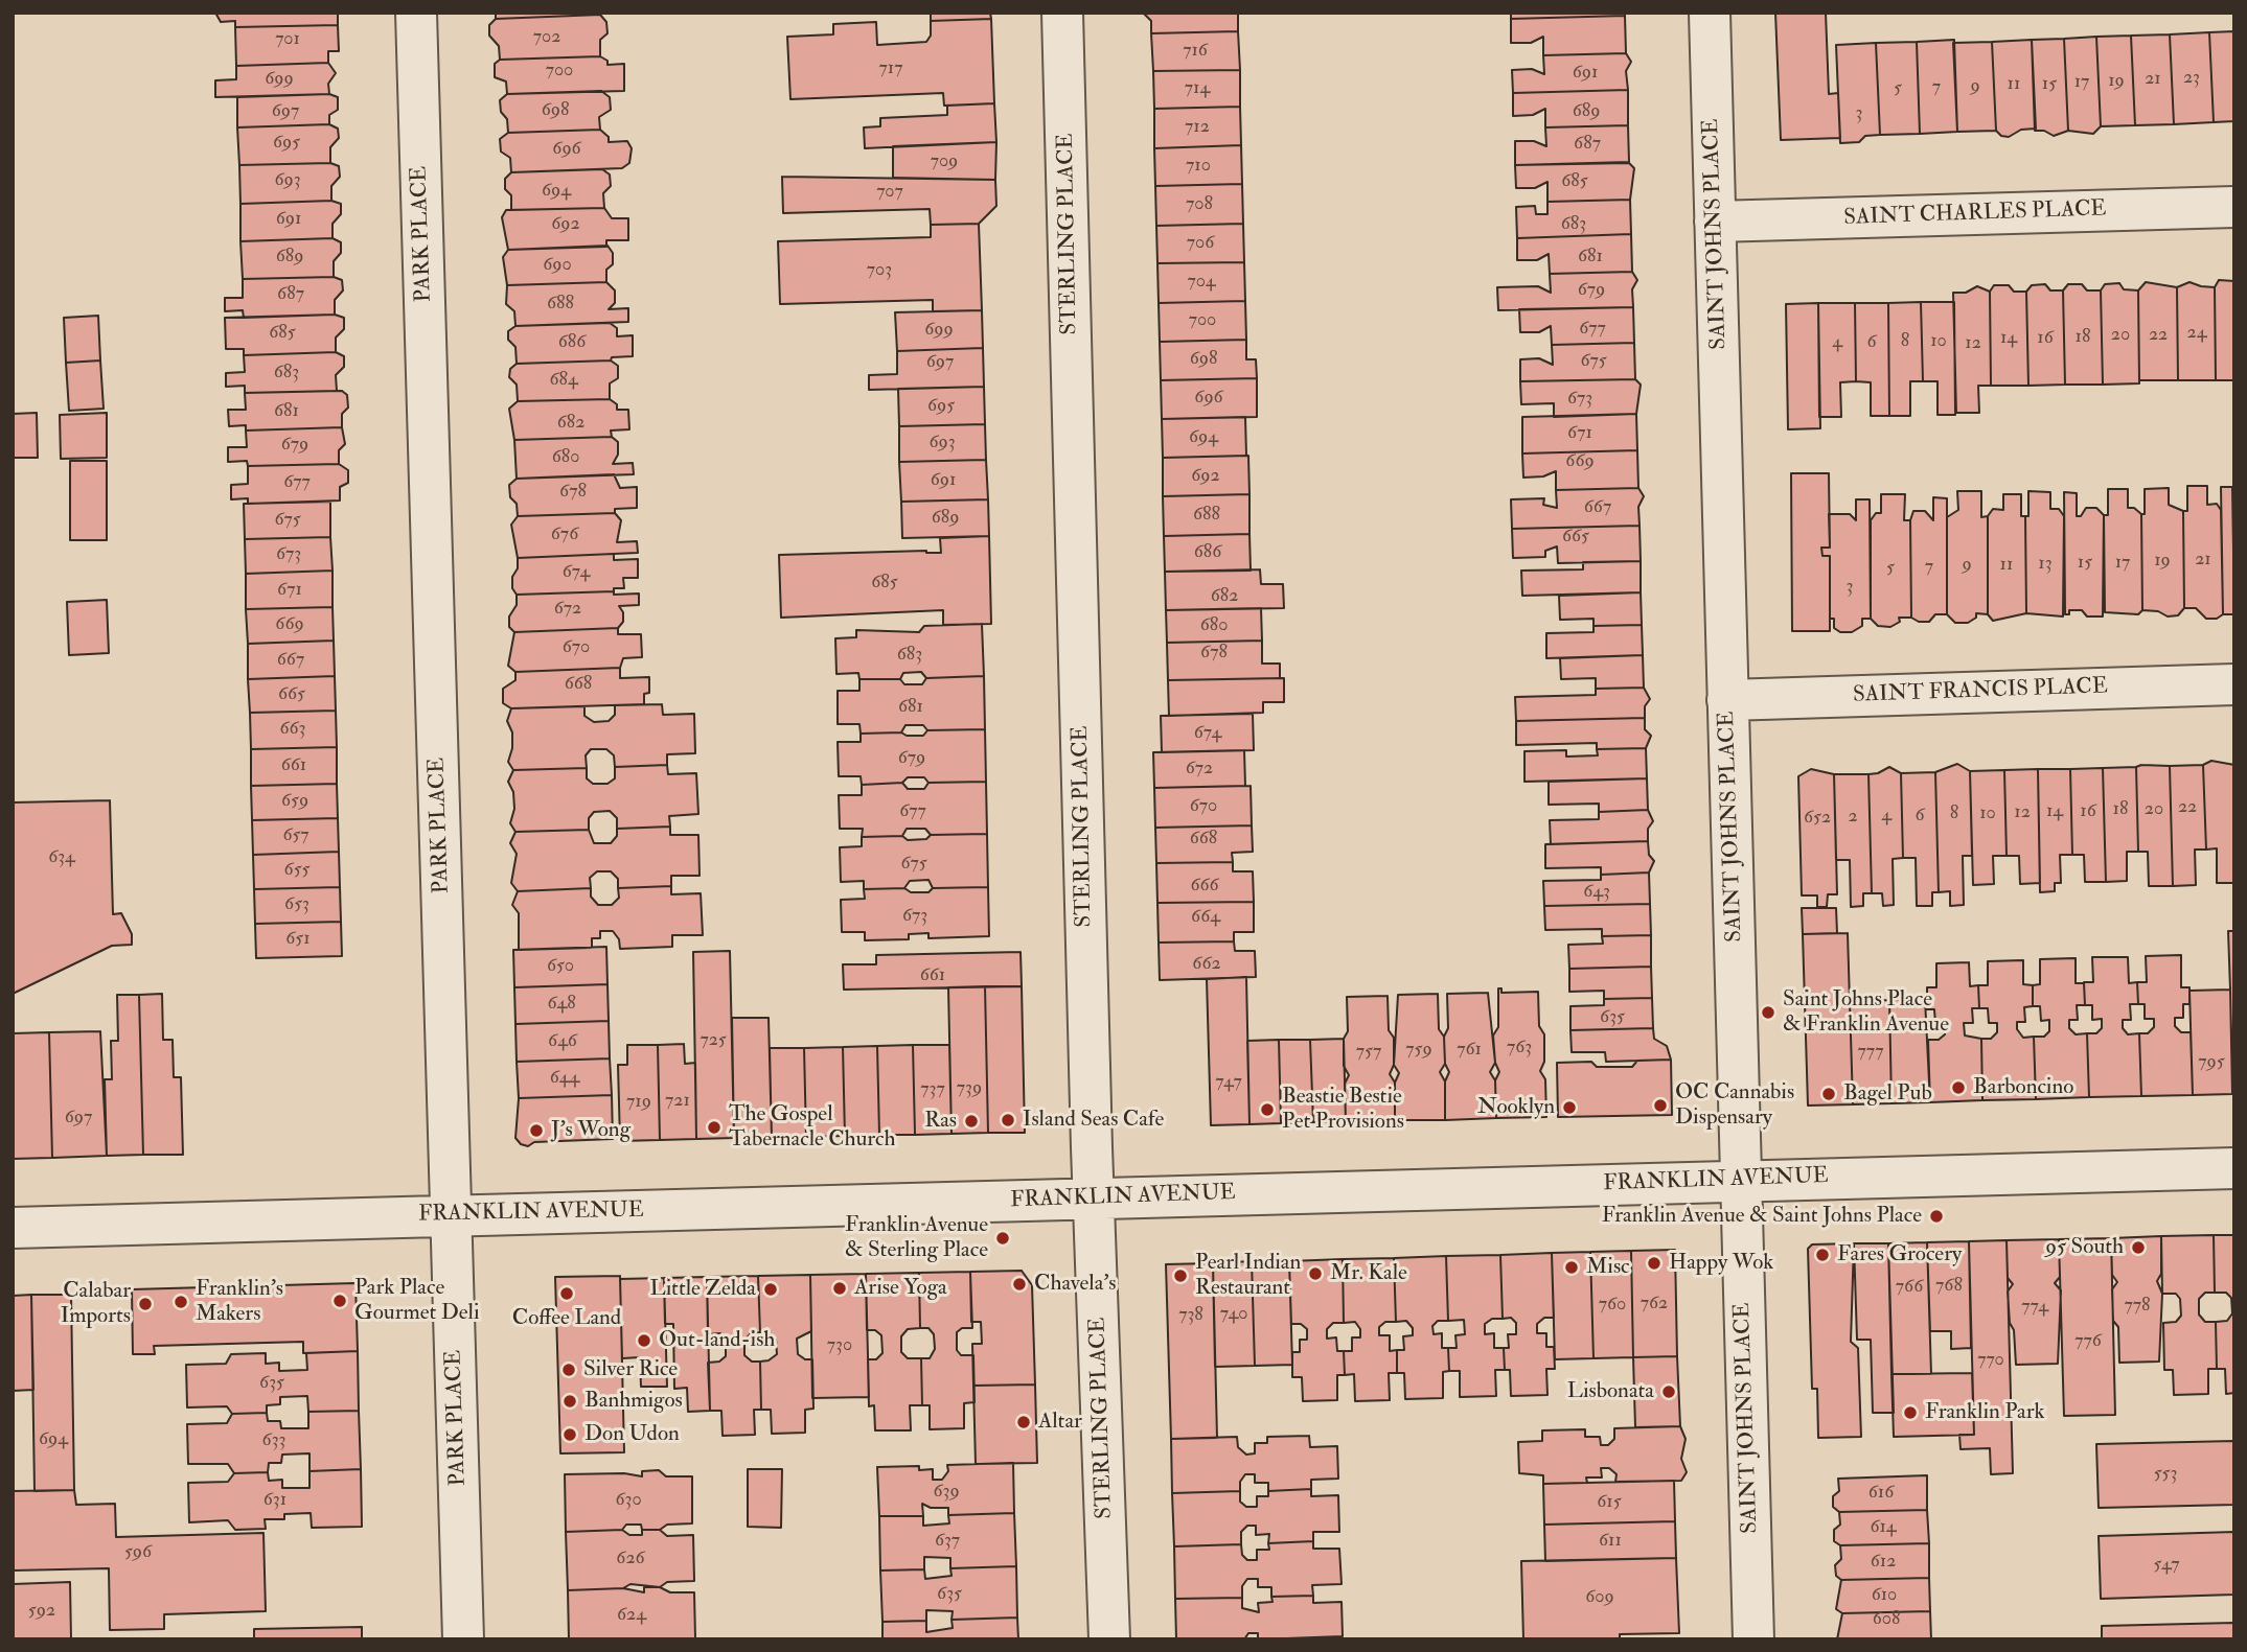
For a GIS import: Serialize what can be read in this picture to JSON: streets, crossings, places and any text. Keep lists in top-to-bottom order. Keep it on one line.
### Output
{"streets":{"street":["SAINT CHARLES PLACE","PARK PLACE","STERLING PLACE","SAINT JOHNS PLACE","SAINT FRANCIS PLACE","FRANKLIN AVENUE"]},"crossings":[["SAINT CHARLES PLACE","SAINT JOHNS PLACE"],["PARK PLACE","FRANKLIN AVENUE"],["STERLING PLACE","FRANKLIN AVENUE"],["SAINT JOHNS PLACE","SAINT FRANCIS PLACE"],["SAINT JOHNS PLACE","FRANKLIN AVENUE"]],"places":["Saint Johns Place & Franklin Avenue","Barboncino","Bagel Pub","OC Cannabis Dispensary","Nooklyn","Beastie Bestie Pet Provisions","Island Seas Cafe","Ras","The Gospel Tabernacle Church","J's Wong","Franklin Avenue & Saint Johns Place","Franklin Avenue & Sterling Place","95 South","Fares Grocery","Happy Wok","Misc","Mr. Kale","Pearl Indian Restaurant","Chavela's","Arise Yoga","Little Zelda","Coffee Land","Park Place Gourmet Deli","Franklin's Makers","Calabar Imports","Out-land-ish","Silver Rice","Lisbonata","Banhmigos","Franklin Park","Altar","Don Udon"],"house_numbers":["702","701","716","717","700","691","23","699","21","19","17","11","15","9","7","714","5","698","697","689","3","712","695","687","696","709","710","693","685","694","707","708","691","692","683","706","689","681","690","703","704","679","687","688","700","677","699","685","24","20","22","18","14","16","8","10","686","4","6","12","698","675","697","683","684","696","673","695","681","682","671","694","693","679","680","669","692","691","677","678","667","688","689","675","676","665","686","673","21","19","15","17","13","9","11","7","5","674","685","3","671","682","672","669","680","670","678","683","667","668","665","681","663","674","679","661","672","659","670","22","18","20","677","14","16","12","8","10","4","6","2","652","657","668","634","675","655","666","643","653","673","664","651","662","650","661","648","635","725","646","763","759","761","757","777","795","644","747","739","737","721","719","697","768","766","762","760","778","774","740","738","776","730","770","635","694","633","553","639","616","631","630","615","614","637","611","596","626","612","547","635","610","609","592","624","608"]}
